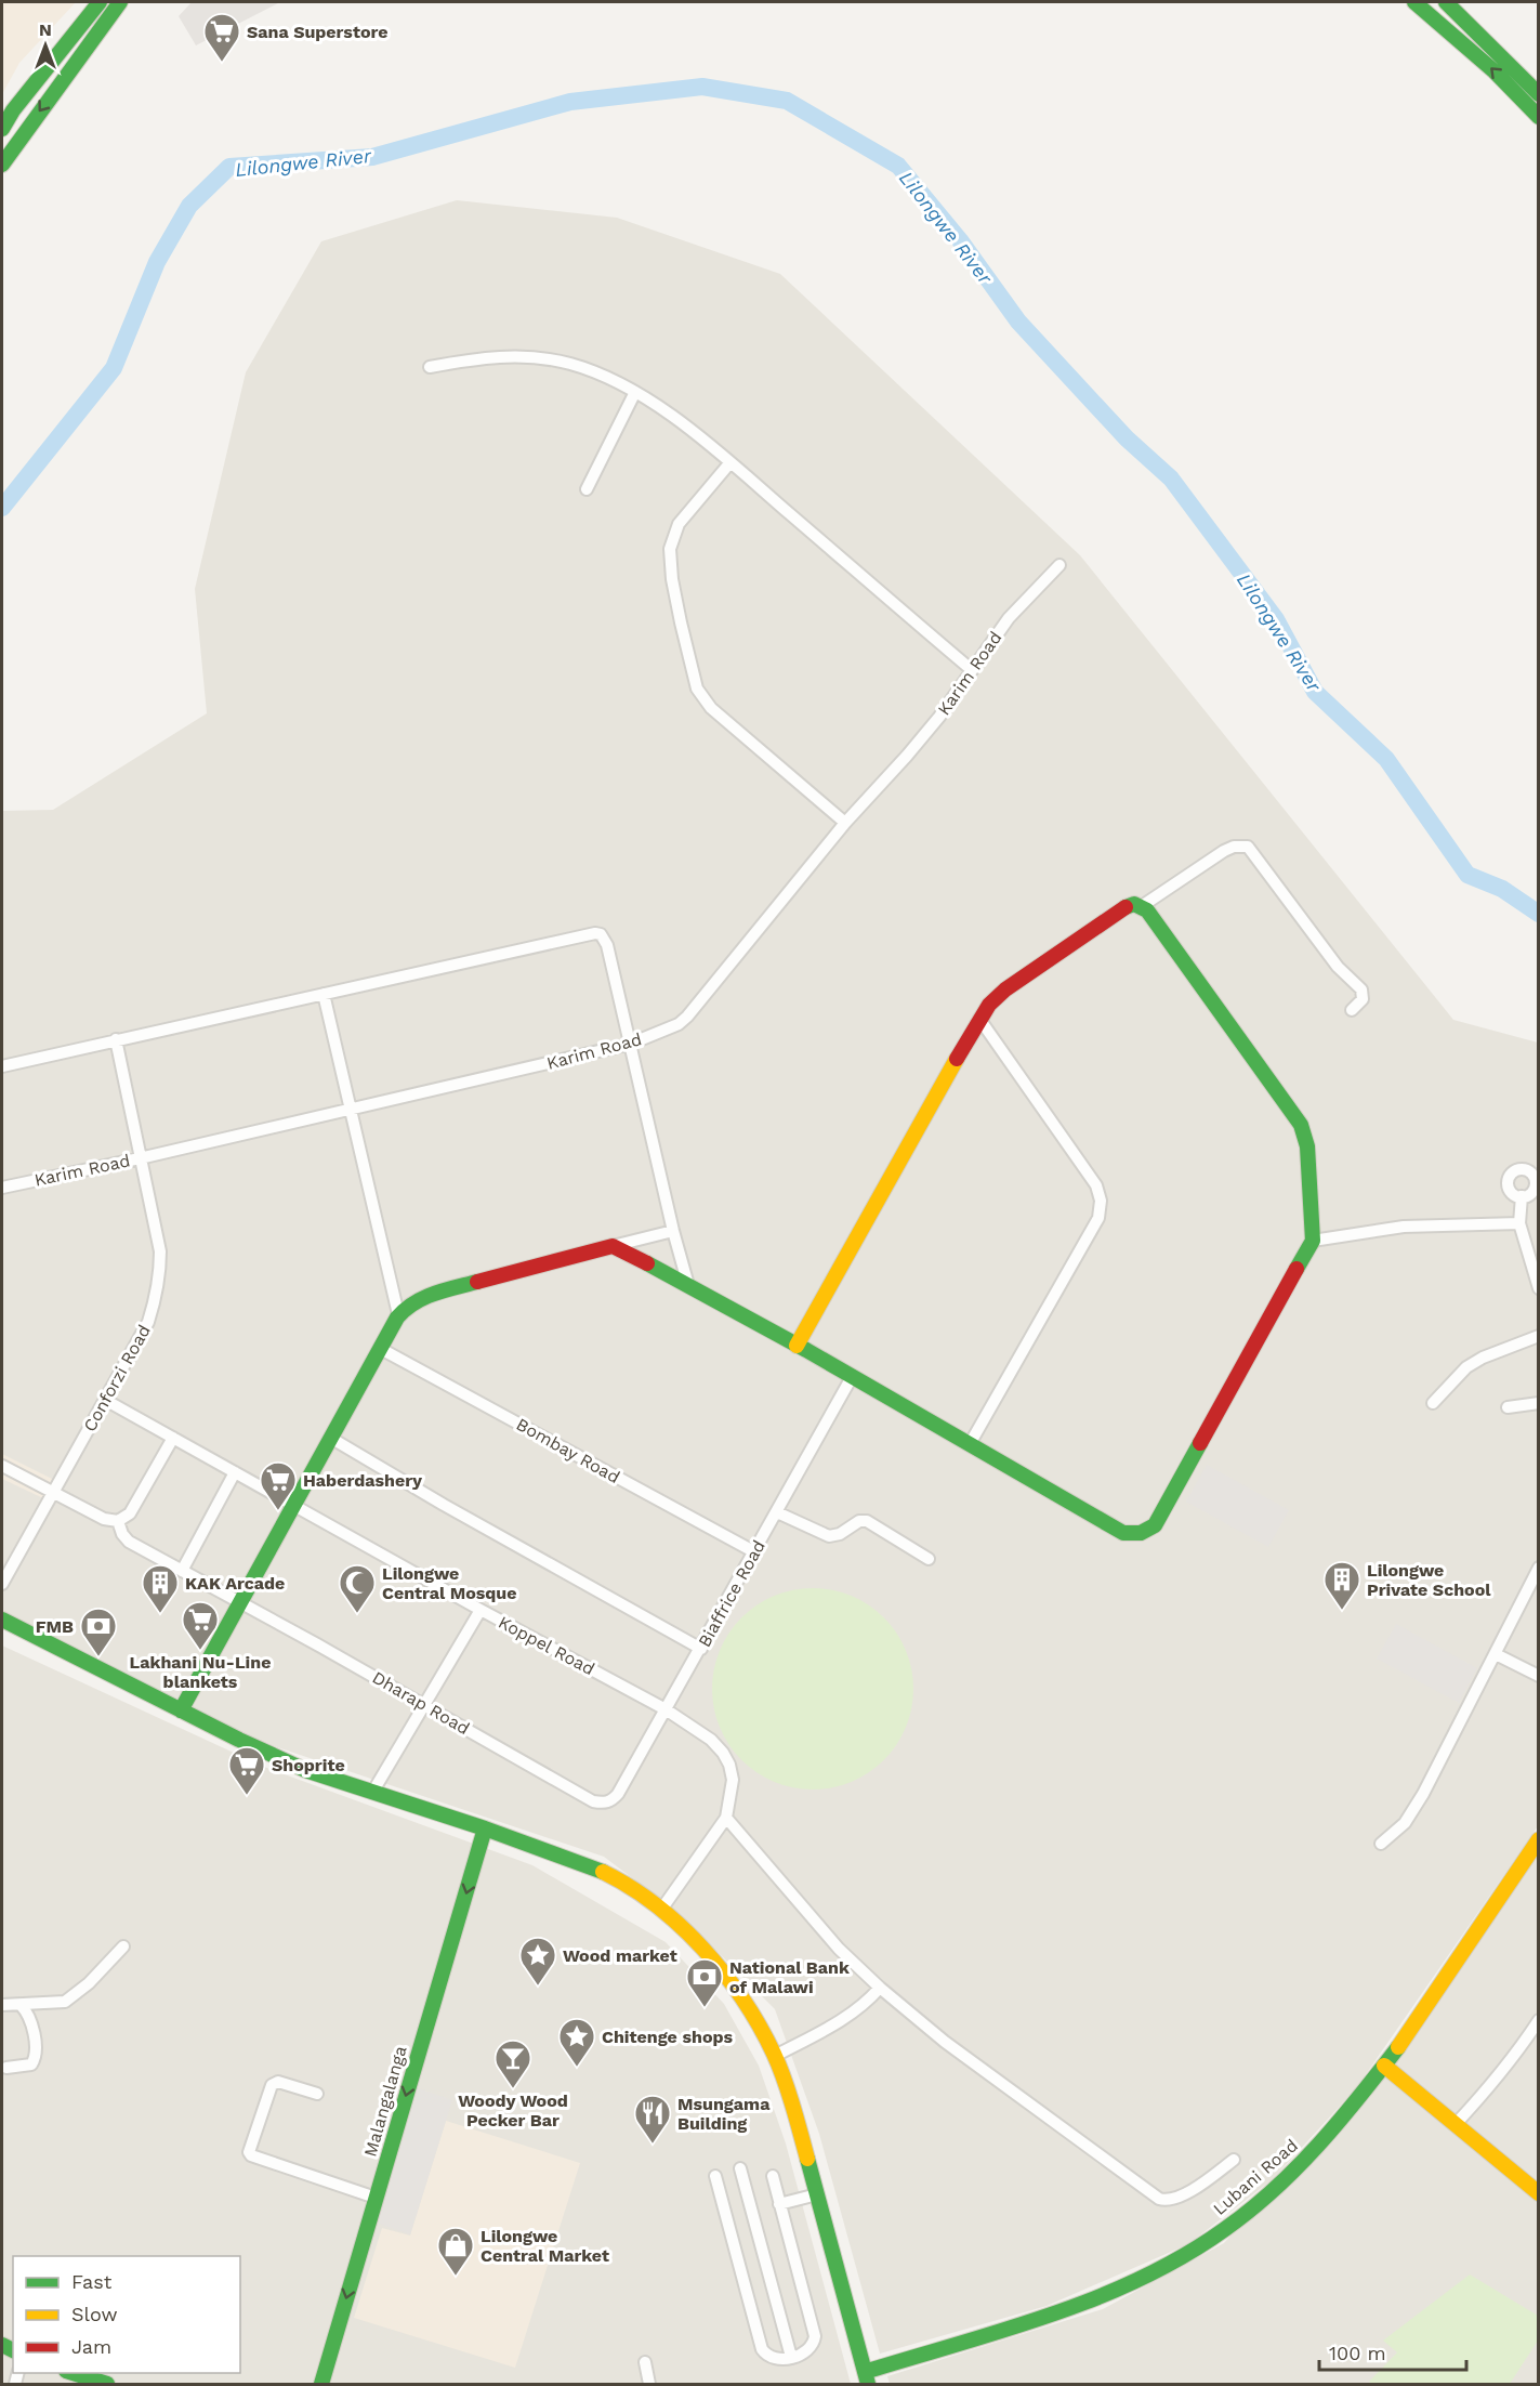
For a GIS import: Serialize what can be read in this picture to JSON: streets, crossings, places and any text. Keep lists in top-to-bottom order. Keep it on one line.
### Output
{"streets":{"main road":["Malangalanga","Lubani Road"],"street":["Karim Road","Conforzi Road","Bombay Road","Biaffrice Road","Koppel Road","Dharap Road"]},"crossings":[["Karim Road","Conforzi Road"],["Conforzi Road","Koppel Road"],["Bombay Road","Biaffrice Road"],["Biaffrice Road","Koppel Road"],["Biaffrice Road","Dharap Road"]],"one_way":["Malangalanga"],"water":["Lilongwe River"],"places":{"supermarket":["Sana Superstore","Haberdashery","Lakhani Nu-Line blankets","Shoprite"],"building":["Lilongwe Private School","KAK Arcade"],"mosque":["Lilongwe Central Mosque"],"bank":["FMB","National Bank of Malawi"],"place":["Wood market","Chitenge shops"],"bar":["Woody Wood Pecker Bar"],"restaurant":["Msungama Building"],"shop":["Lilongwe Central Market"]},"legend":["Fast","Slow","Jam"],"scale_bar":"100 m","north":"top"}
